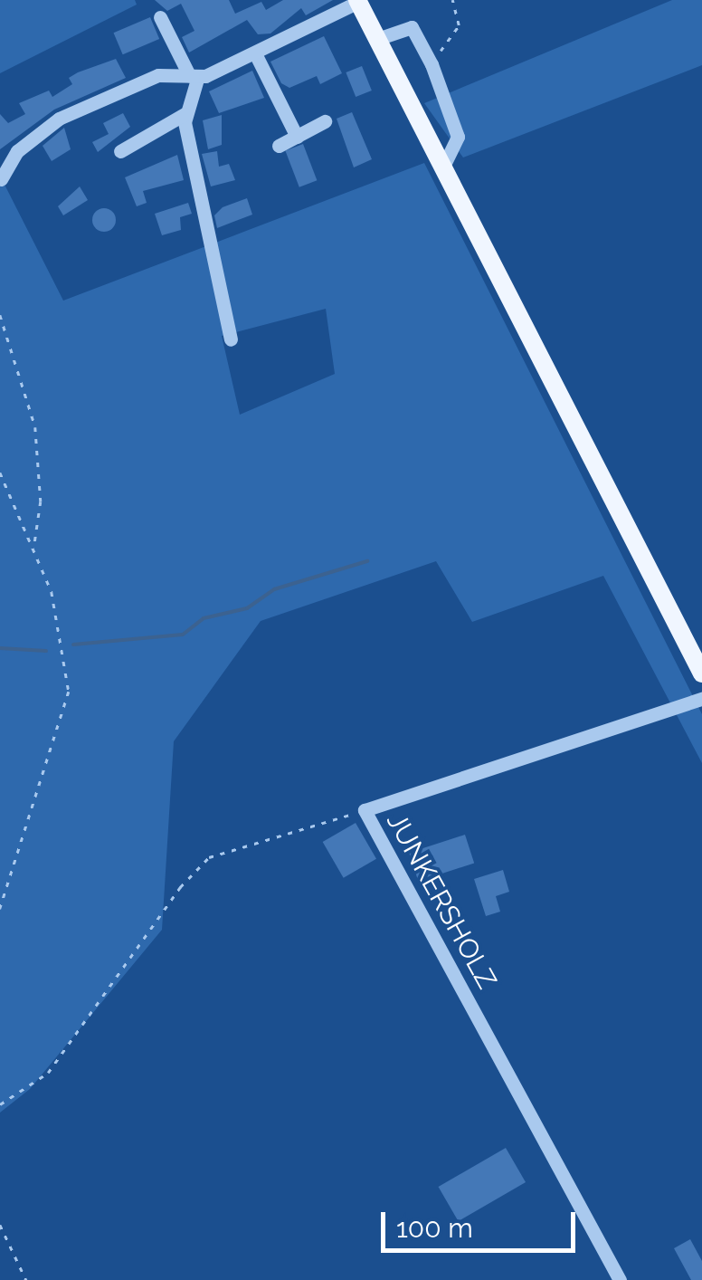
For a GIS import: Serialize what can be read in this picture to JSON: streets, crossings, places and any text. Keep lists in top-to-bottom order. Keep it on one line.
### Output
{"streets":{"street":["JUNKERSHOLZ"]},"scale_bar":"100 m"}
